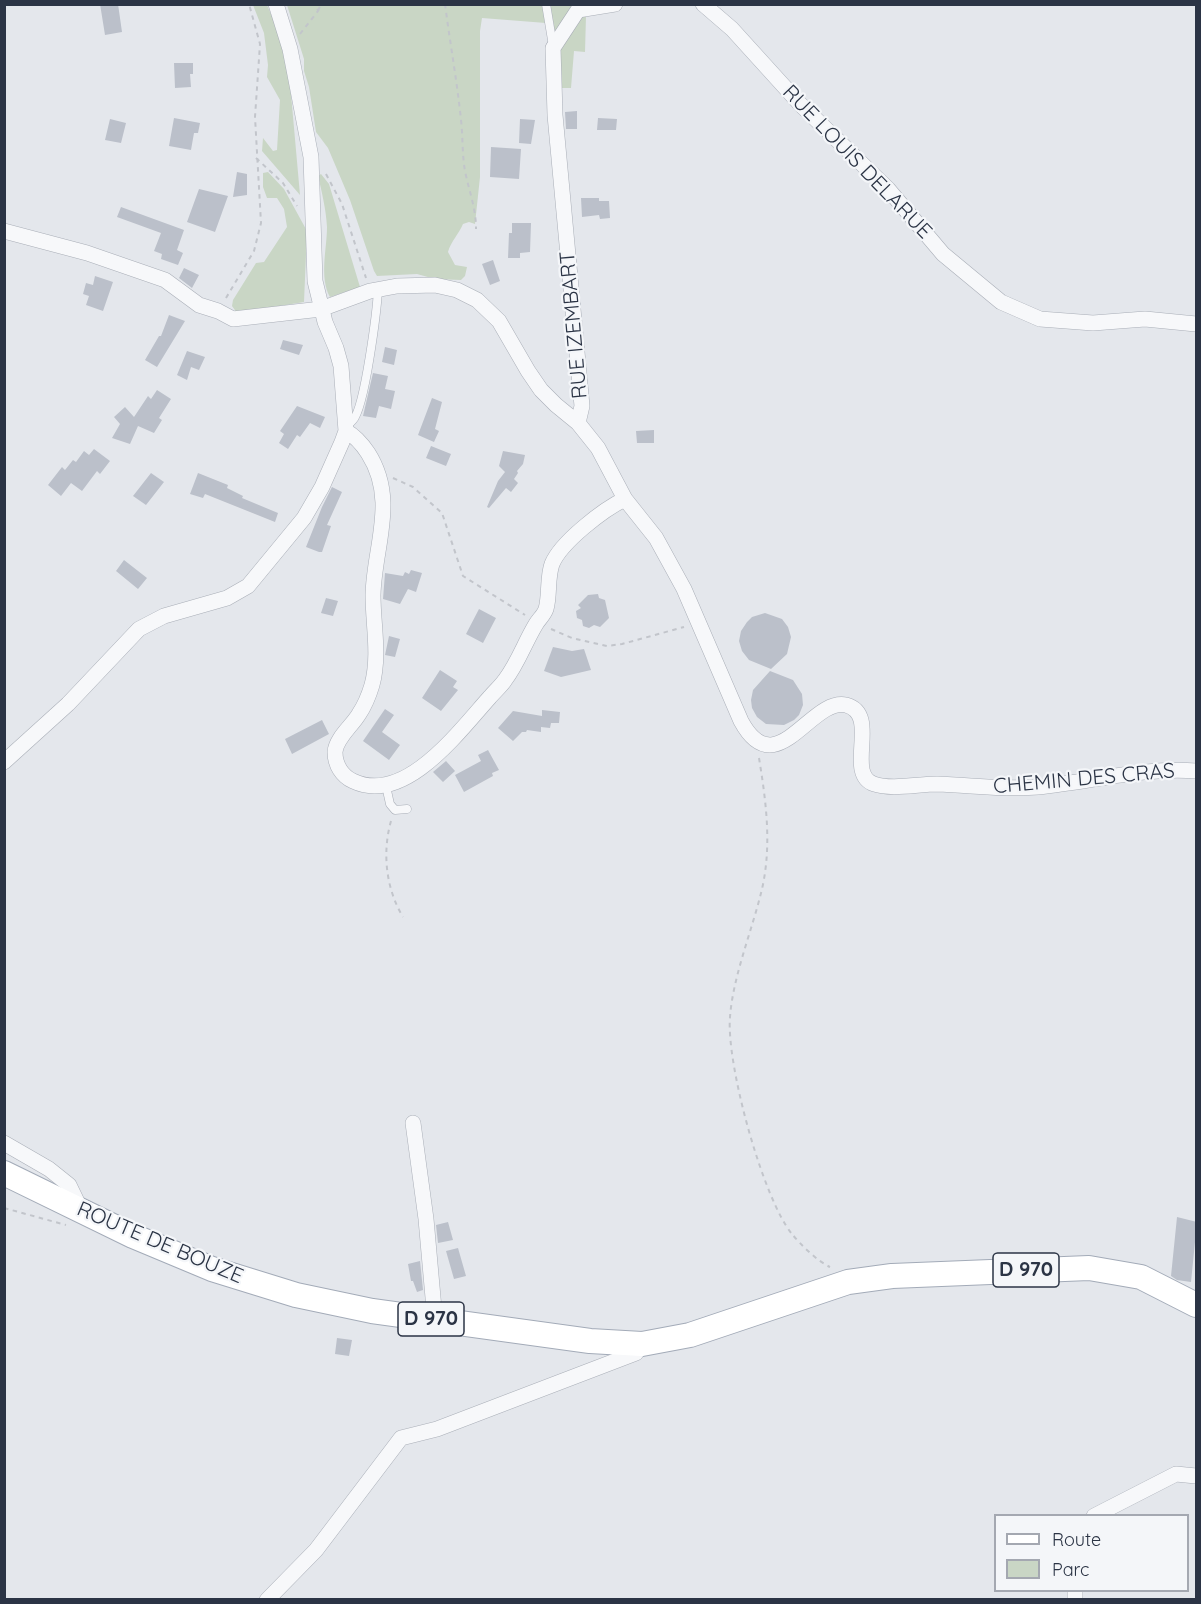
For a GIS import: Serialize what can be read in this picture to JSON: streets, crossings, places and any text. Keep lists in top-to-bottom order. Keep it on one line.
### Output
{"streets":{"main road":["ROUTE DE BOUZE","D 970"],"street":["RUE LOUIS DELARUE","RUE IZEMBART","CHEMIN DES CRAS"]},"crossings":[["ROUTE DE BOUZE","D 970"]],"legend":["Route","Parc"]}
